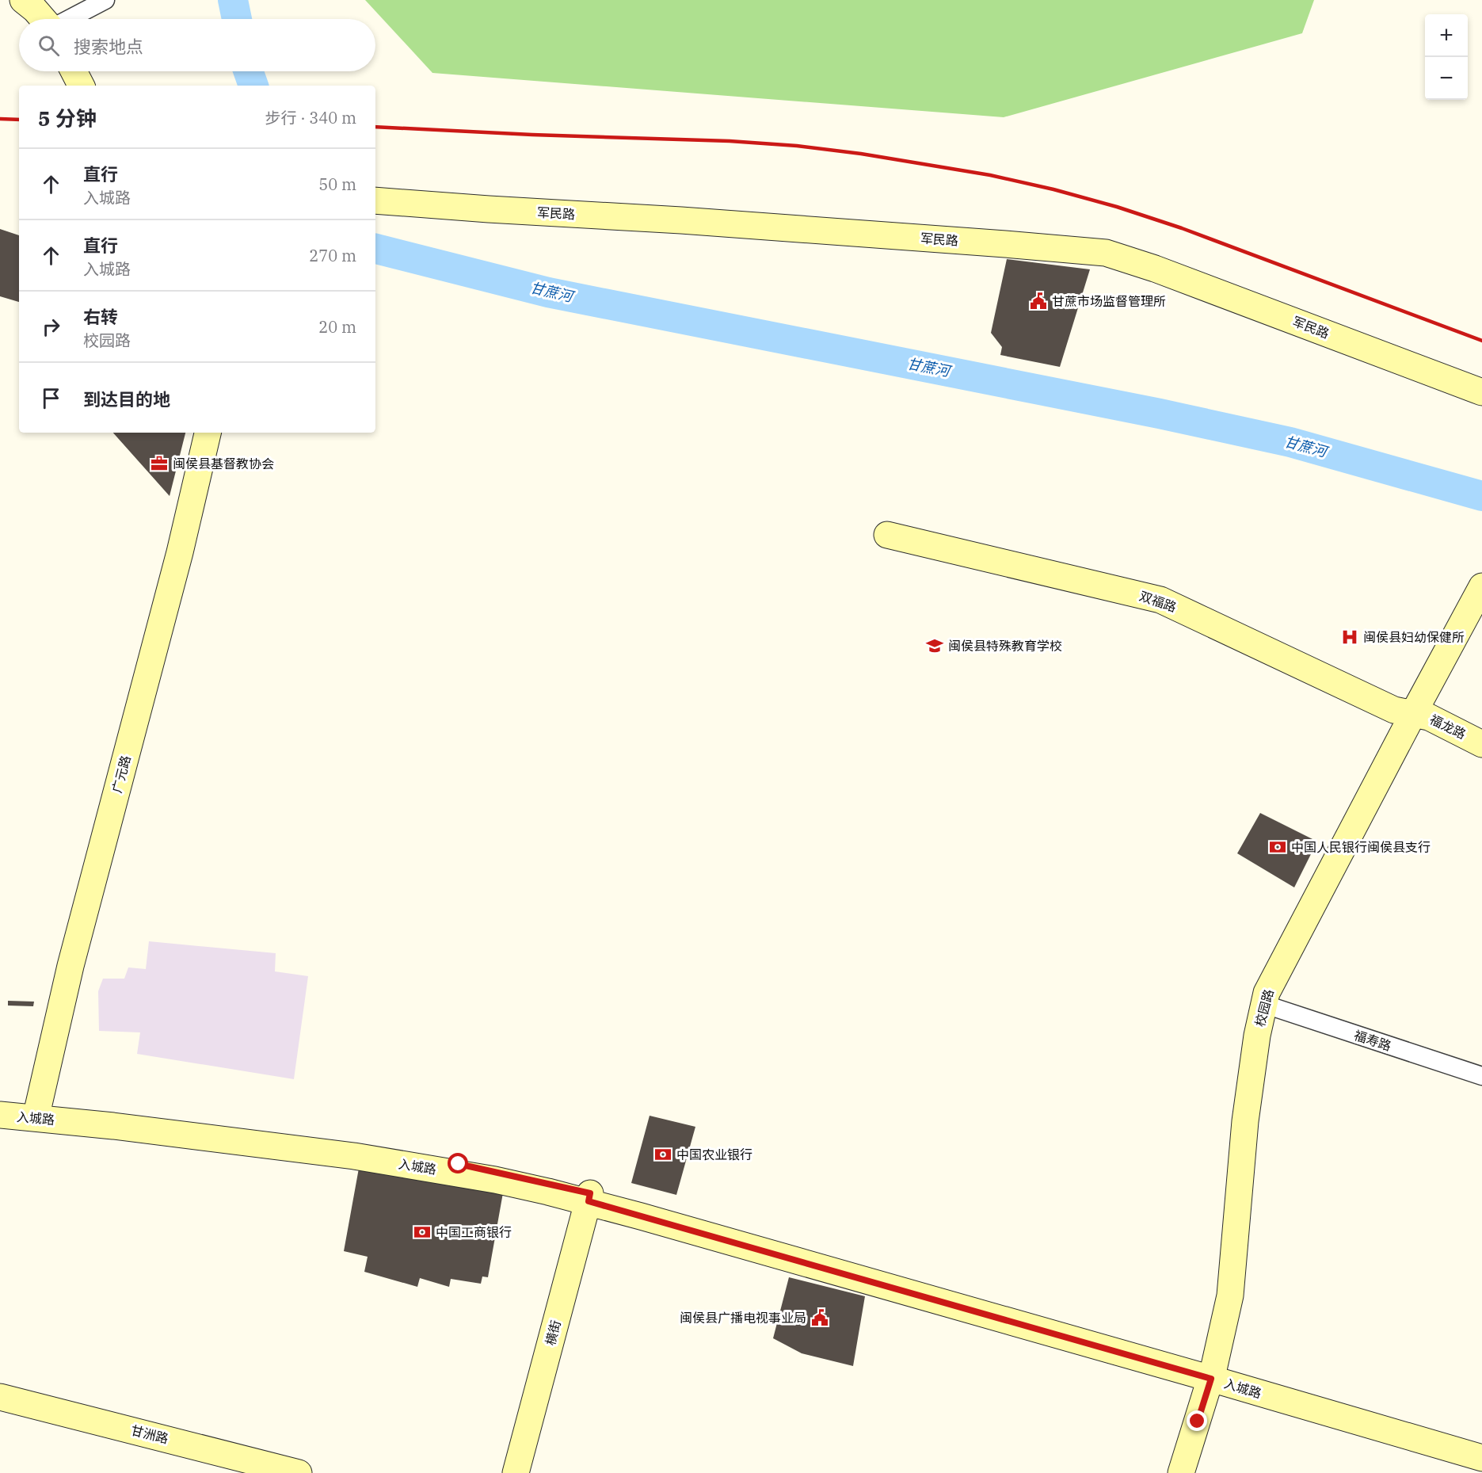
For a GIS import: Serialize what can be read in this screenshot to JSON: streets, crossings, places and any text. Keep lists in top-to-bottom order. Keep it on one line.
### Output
{"streets":{"street":["军民路","双福路","福龙路","广元路","校园路","福寿路","入城路","横街","甘洲路"]},"crossings":[["双福路","福龙路"],["双福路","校园路"],["福龙路","校园路"],["广元路","入城路"],["校园路","福寿路"],["校园路","入城路"],["入城路","横街"]],"water":["甘蔗河"],"places":{"public building":["甘蔗市场监督管理所","闽侯县广播电视事业局"],"office":["闽侯县基督教协会"],"hospital":["闽侯县妇幼保健所"],"school or university":["闽侯县特殊教育学校"],"bank":["中国人民银行闽侯县支行","中国农业银行","中国工商银行"]},"page":{"map_buttons":["+","−"],"search":"搜索地点","heading":["5 分钟","步行 · 340 m"],"list":[["直行","入城路","50 m"],["直行","入城路","270 m"],["右转","校园路","20 m"],"到达目的地"]}}
